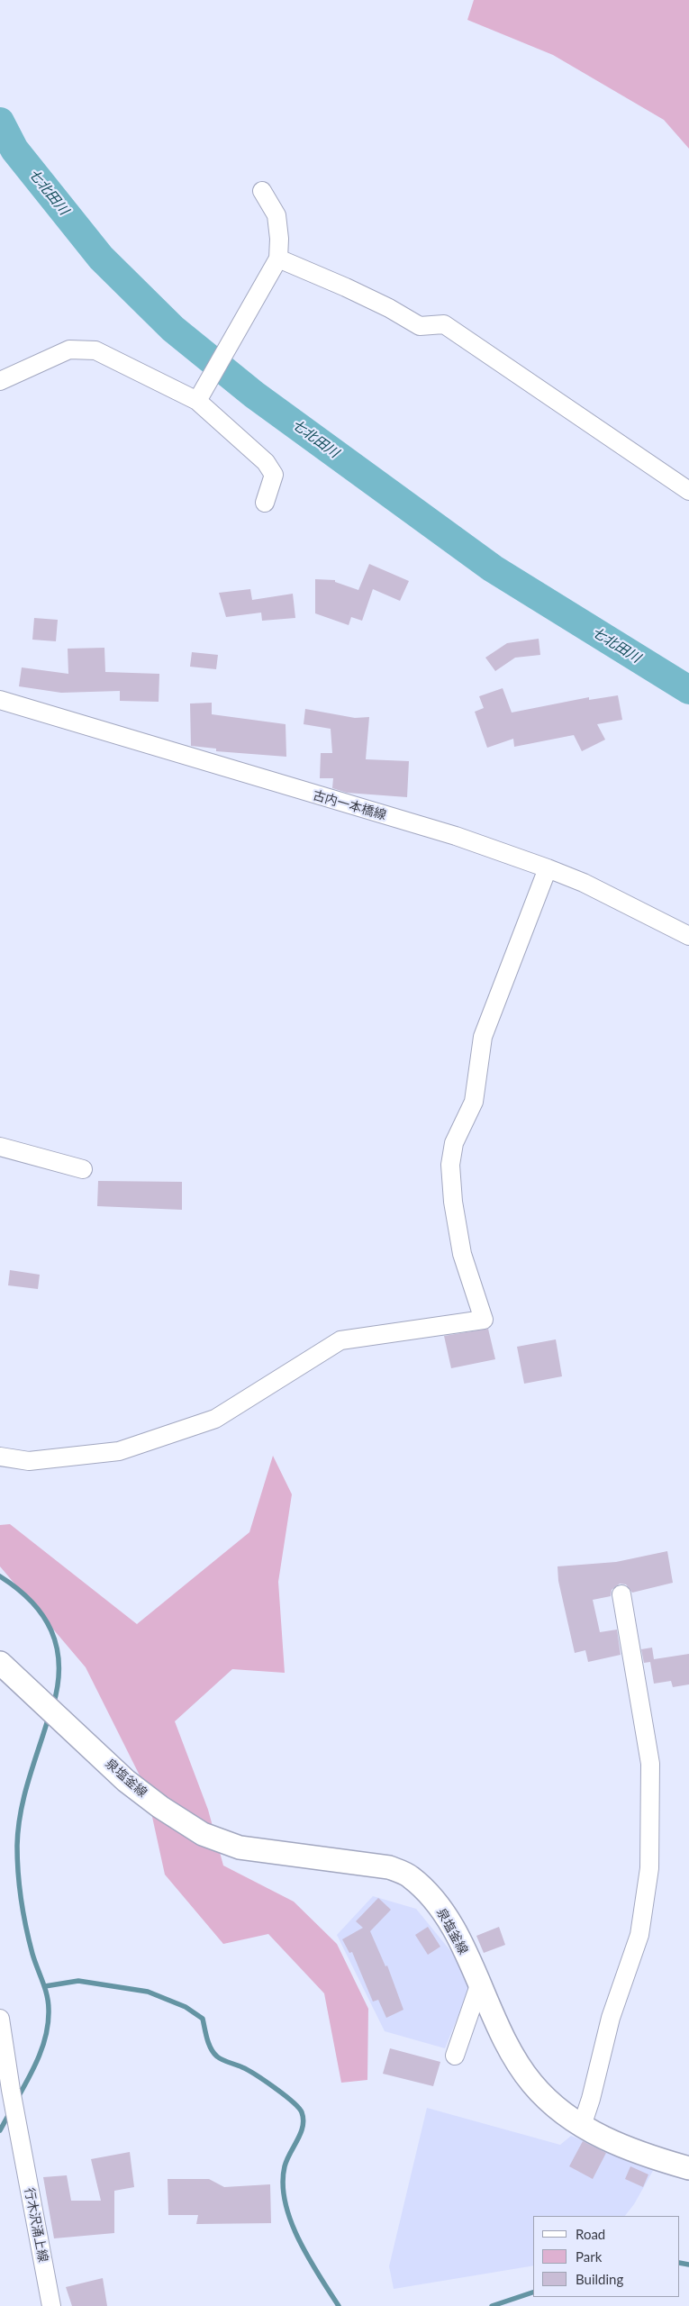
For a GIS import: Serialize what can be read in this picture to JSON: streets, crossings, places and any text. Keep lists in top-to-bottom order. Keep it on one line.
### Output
{"streets":{"main road":["泉塩釜線"],"street":["古内一本橋線","行木沢涌上線"]},"water":["七北田川"],"legend":["Road","Park","Building"]}
